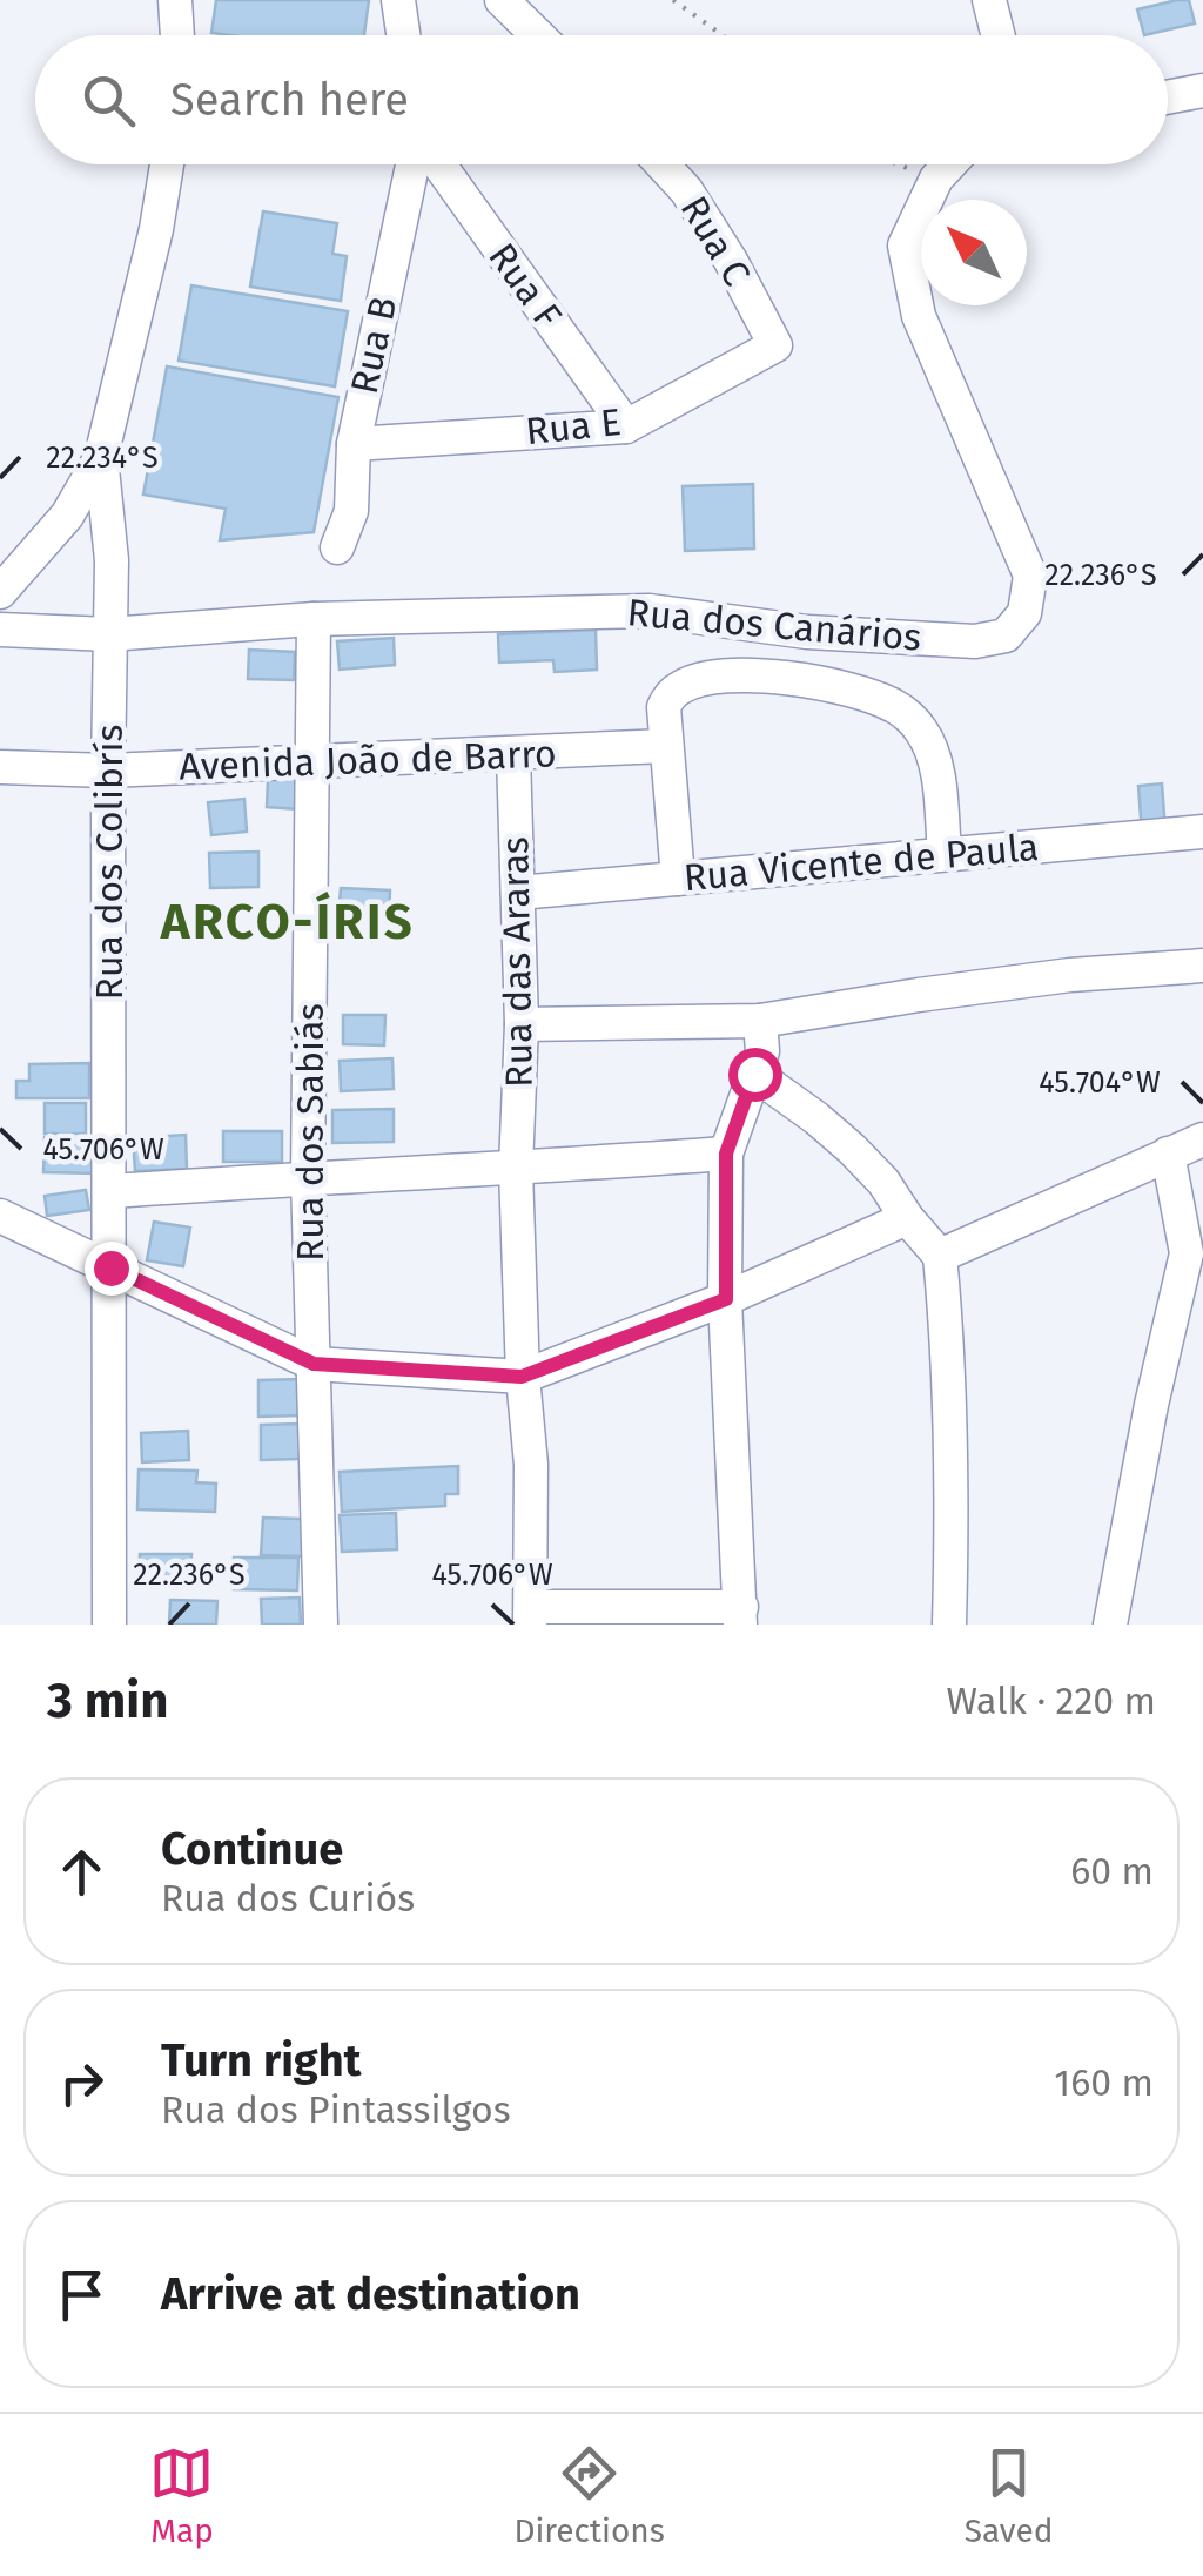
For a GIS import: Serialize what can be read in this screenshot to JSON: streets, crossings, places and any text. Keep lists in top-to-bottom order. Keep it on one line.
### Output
{"streets":{"street":["Rua C","Rua F","Rua B","Rua E","Rua dos Canários","Avenida João de Barro","Rua dos Colibrís","Rua Vicente de Paula","Rua das Araras","Rua dos Sabiás"]},"crossings":[["Rua C","Rua E"],["Rua F","Rua E"],["Rua B","Rua E"],["Rua dos Canários","Rua dos Colibrís"],["Rua dos Canários","Rua dos Sabiás"],["Avenida João de Barro","Rua dos Colibrís"],["Avenida João de Barro","Rua das Araras"],["Avenida João de Barro","Rua dos Sabiás"],["Rua Vicente de Paula","Rua das Araras"]],"districts":["ARCO-ÍRIS"],"north":"top left","page":{"search":"Search here","heading":["3 min","Walk · 220 m"],"list":[["Continue","Rua dos Curiós","60 m"],["Turn right","Rua dos Pintassilgos","160 m"],"Arrive at destination"],"nav":["Map","Directions","Saved"]},"coordinates":["22.234°S","22.236°S","45.704°W","45.706°W"]}
